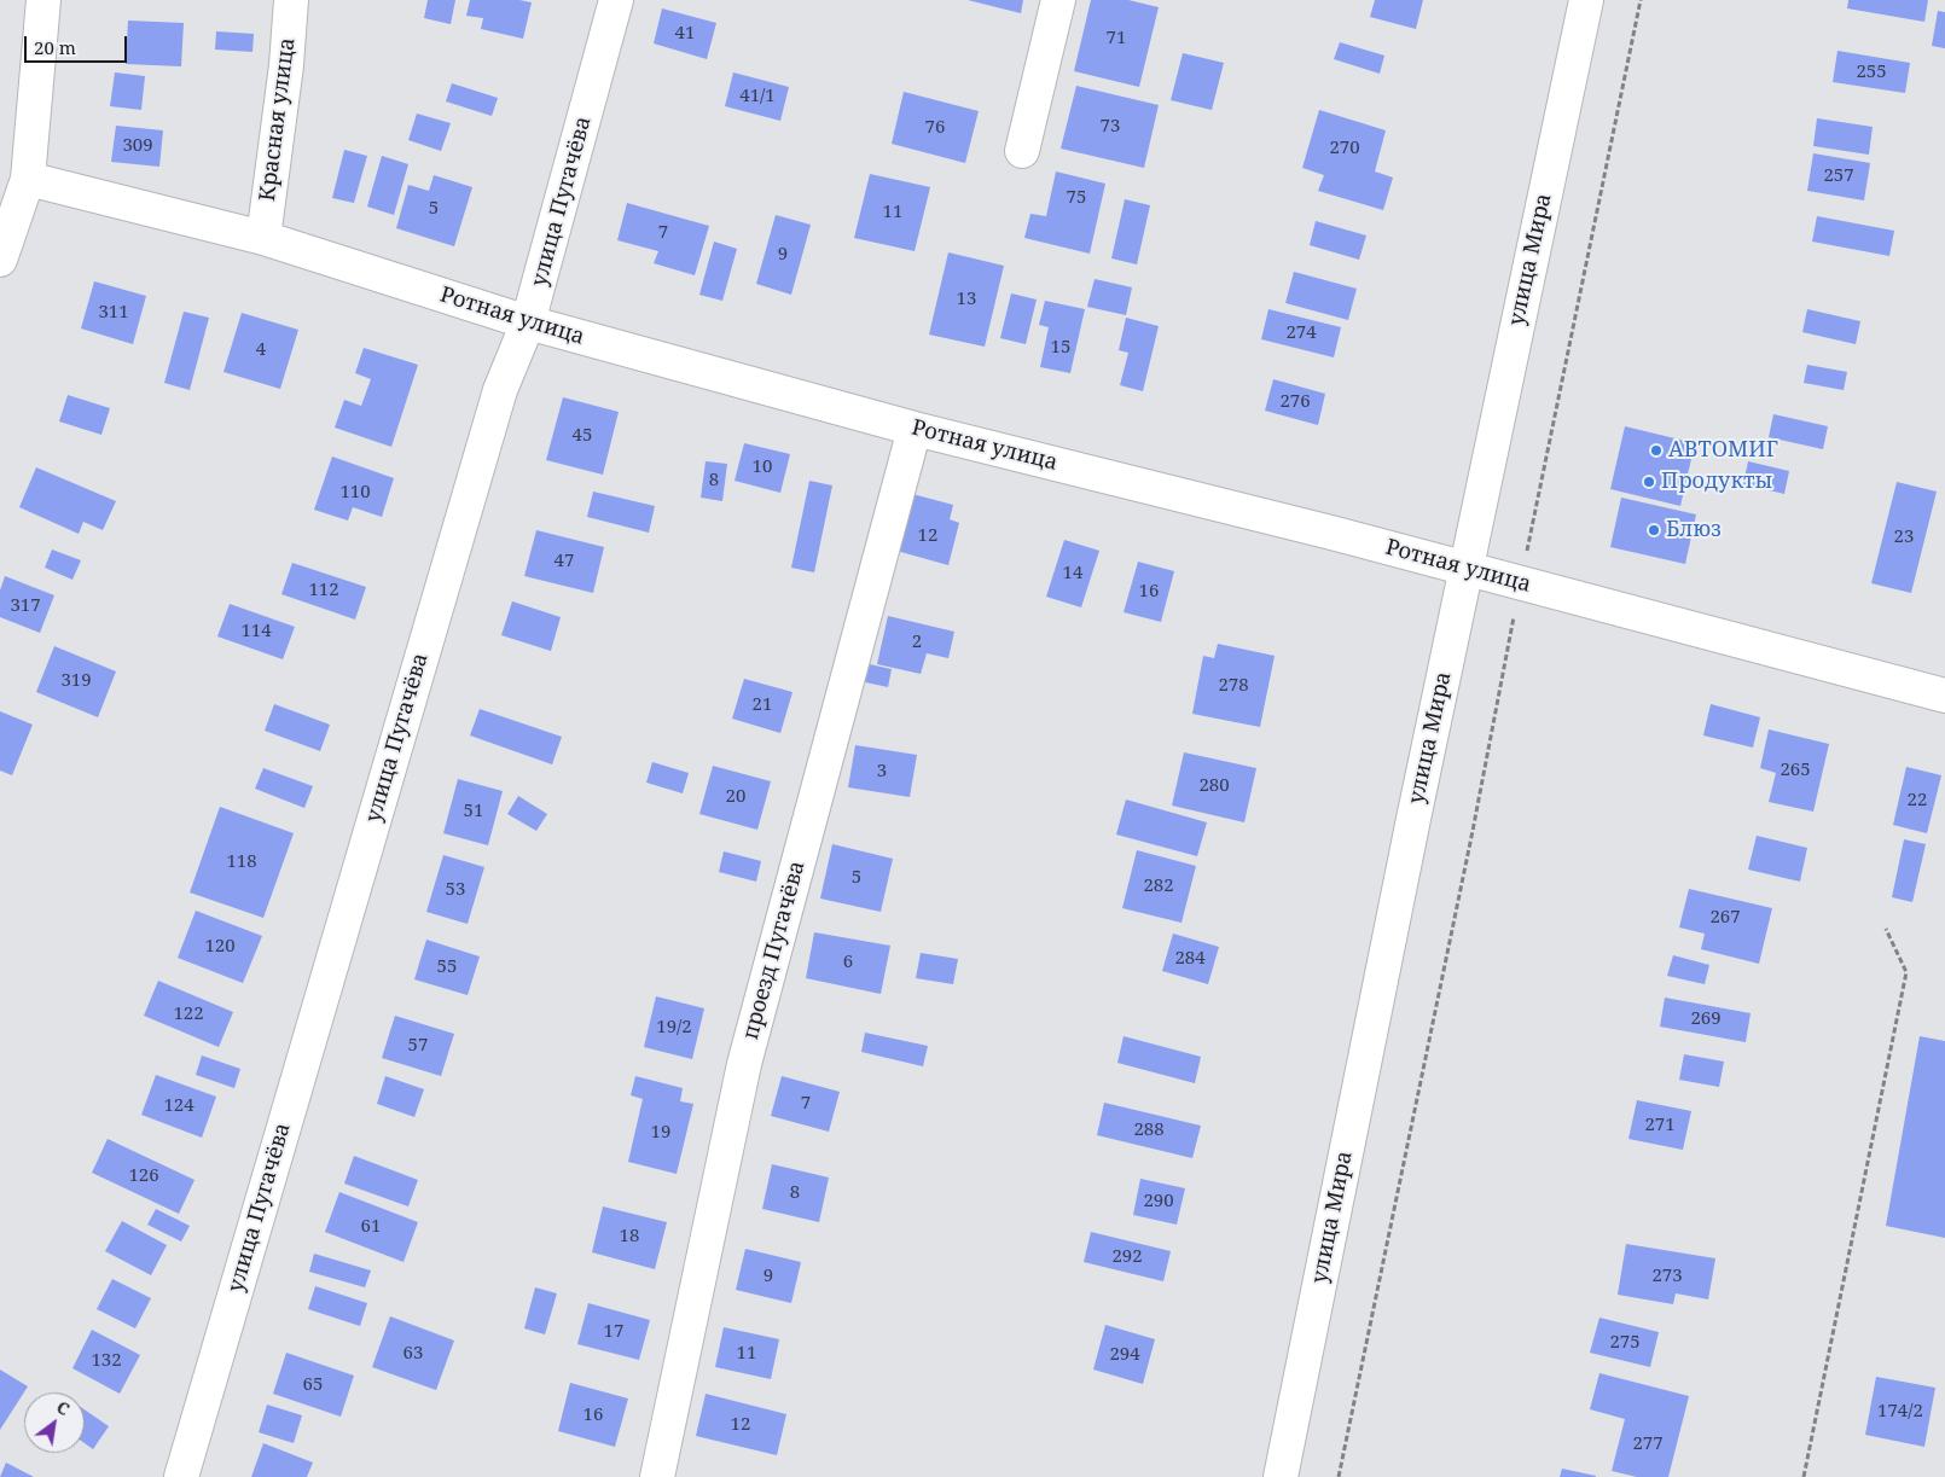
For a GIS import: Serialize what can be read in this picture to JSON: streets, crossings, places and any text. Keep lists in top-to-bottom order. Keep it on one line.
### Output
{"streets":{"street":["Красная улица","улица Пугачёва","улица Мира","Ротная улица","проезд Пугачёва"]},"crossings":[["Красная улица","Ротная улица"],["улица Пугачёва","Ротная улица"],["улица Мира","Ротная улица"],["Ротная улица","проезд Пугачёва"]],"places":["АВТОМИГ","Продукты","Блюз"],"house_numbers":["41","71","255","41/1","73","76","309","270","257","75","5","11","7","9","13","311","274","15","4","276","45","10","8","110","12","23","47","14","112","16","317","114","2","319","278","21","265","3","280","20","22","51","118","5","282","53","267","120","284","6","55","122","269","19/2","57","7","124","271","288","19","126","8","290","61","18","292","9","273","17","275","63","11","294","132","65","174/2","16","12","277"],"scale_bar":"20 m","north":"top right"}
